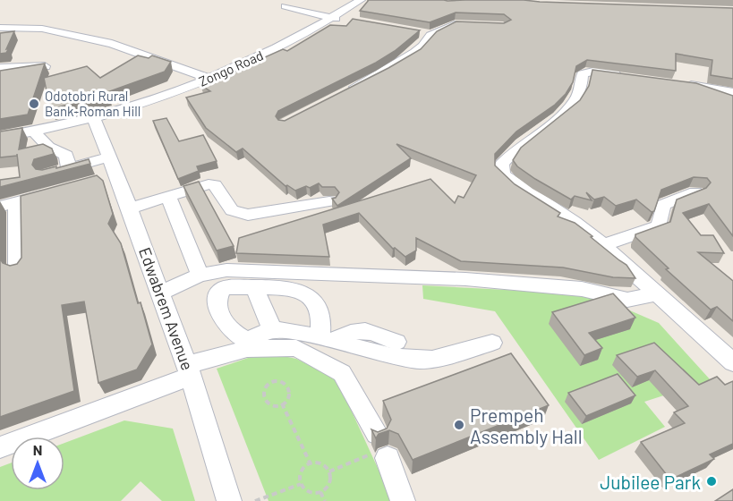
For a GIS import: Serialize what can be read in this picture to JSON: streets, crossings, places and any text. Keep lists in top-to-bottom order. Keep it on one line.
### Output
{"streets":{"street":["Zongo Road","Edwabrem Avenue"]},"crossings":[["Zongo Road","Edwabrem Avenue"]],"places":["Odotobri Rural Bank-Roman Hill","Prempeh Assembly Hall","Jubilee Park"],"north":"top"}
